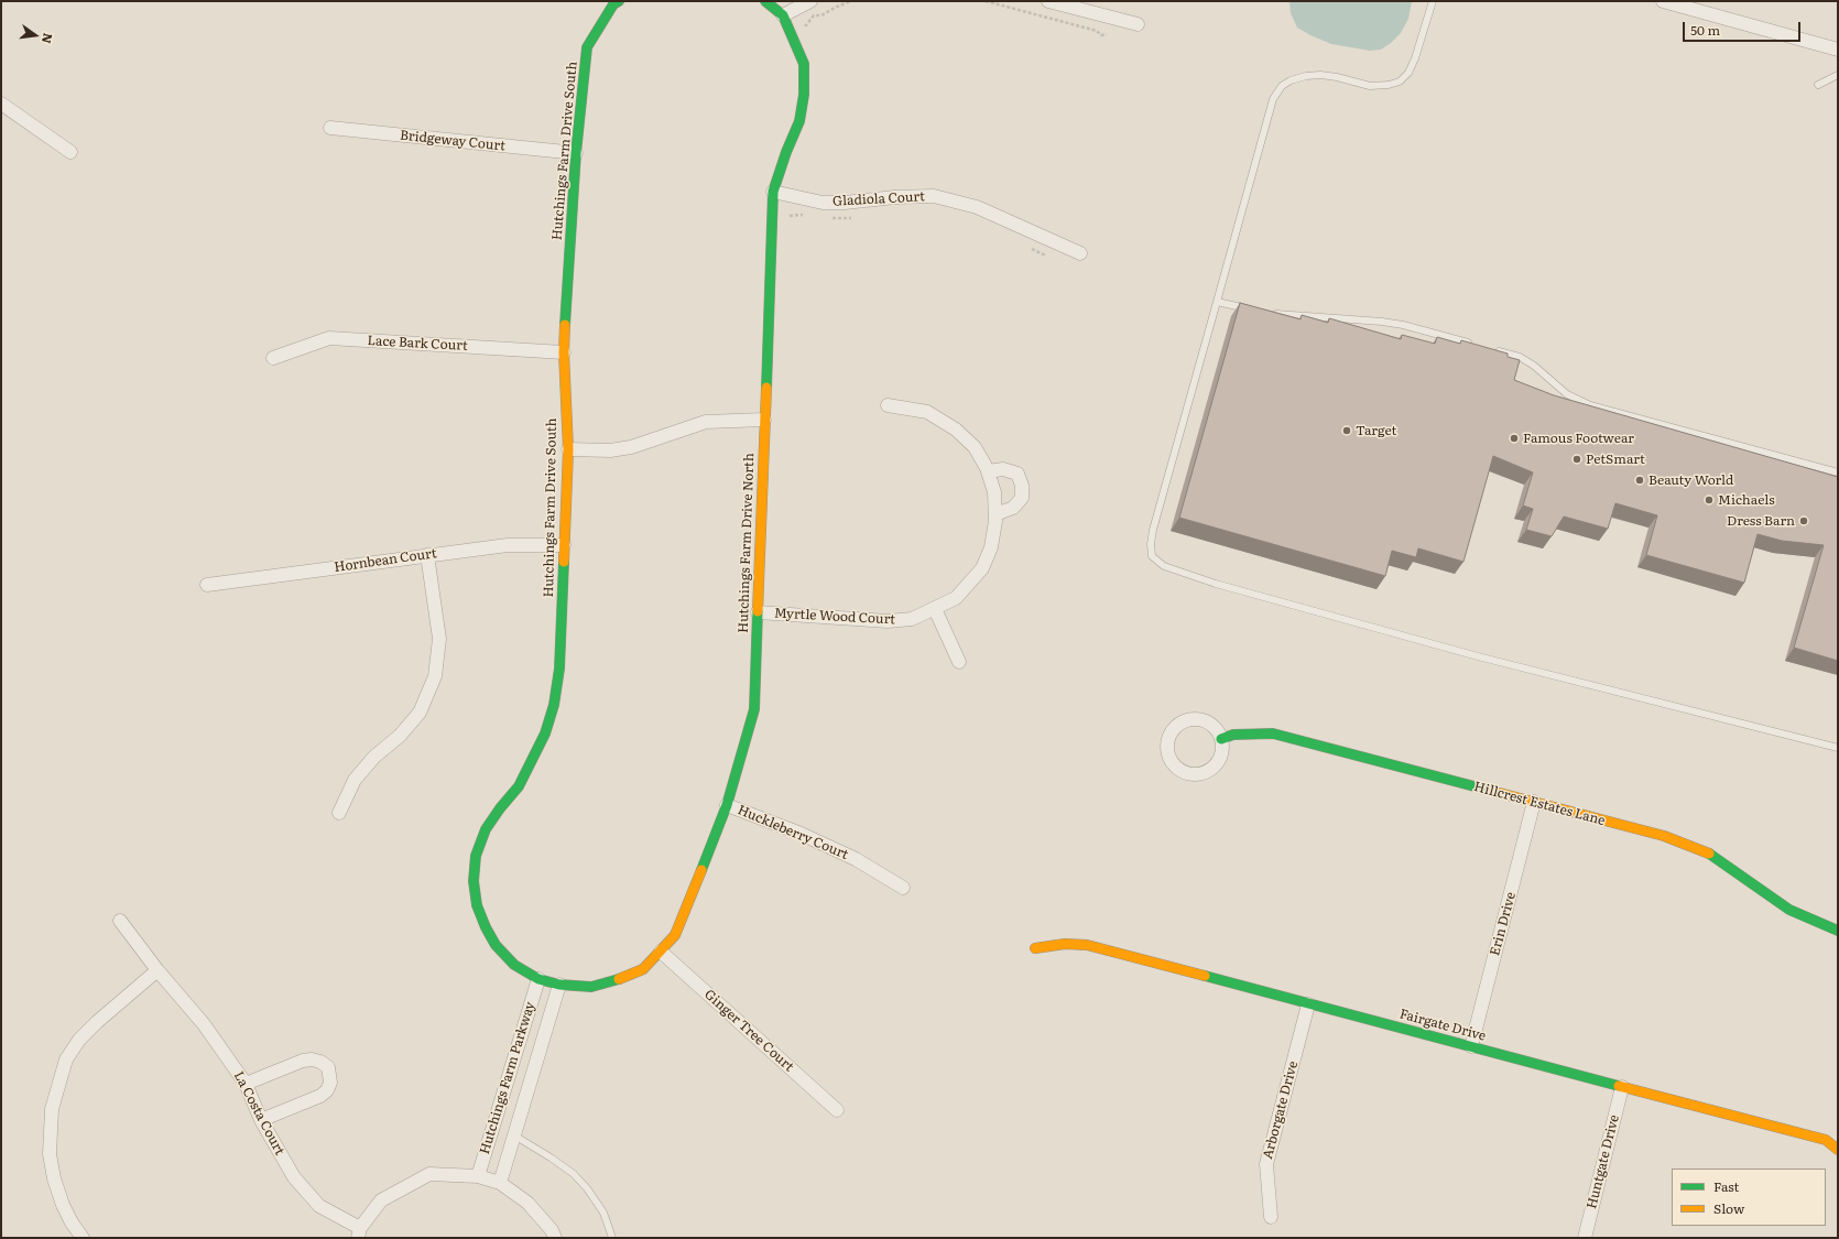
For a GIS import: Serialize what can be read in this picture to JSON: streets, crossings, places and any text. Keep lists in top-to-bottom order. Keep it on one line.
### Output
{"streets":{"street":["Bridgeway Court","Hutchings Farm Drive South","Gladiola Court","Lace Bark Court","Hutchings Farm Drive North","Hornbean Court","Myrtle Wood Court","Hillcrest Estates Lane","Huckleberry Court","Erin Drive","Fairgate Drive","Ginger Tree Court","Hutchings Farm Parkway","Arborgate Drive","La Costa Court","Huntgate Drive"]},"crossings":[["Bridgeway Court","Hutchings Farm Drive South"],["Hutchings Farm Drive South","Lace Bark Court"],["Hutchings Farm Drive South","Hutchings Farm Drive North"],["Hutchings Farm Drive South","Hornbean Court"],["Hutchings Farm Drive South","Hutchings Farm Parkway"],["Gladiola Court","Hutchings Farm Drive North"],["Hutchings Farm Drive North","Myrtle Wood Court"],["Hutchings Farm Drive North","Huckleberry Court"],["Hutchings Farm Drive North","Ginger Tree Court"],["Hutchings Farm Drive North","Hutchings Farm Parkway"],["Hillcrest Estates Lane","Erin Drive"],["Erin Drive","Fairgate Drive"],["Fairgate Drive","Arborgate Drive"],["Fairgate Drive","Huntgate Drive"]],"places":["Target","Famous Footwear","PetSmart","Beauty World","Michaels","Dress Barn"],"legend":["Fast","Slow"],"scale_bar":"50 m","north":"right"}
